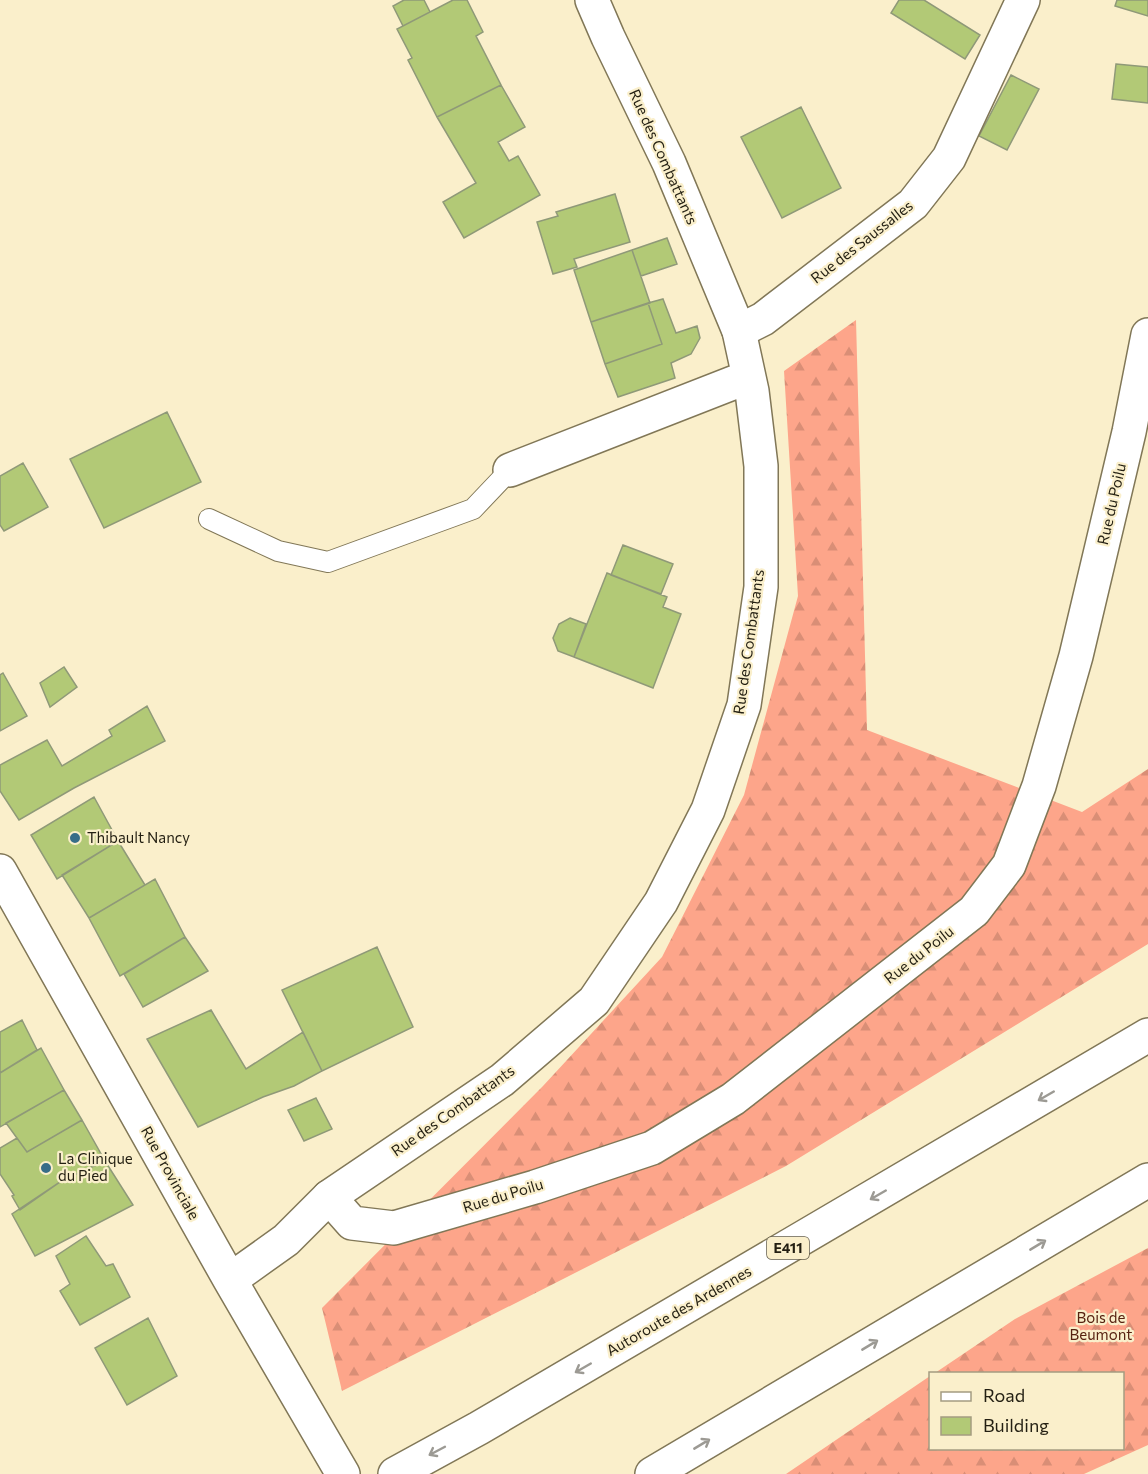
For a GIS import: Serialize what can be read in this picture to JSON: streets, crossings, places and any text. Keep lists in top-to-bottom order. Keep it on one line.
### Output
{"streets":{"main road":["Rue des Combattants","Rue des Saussalles","Rue du Poilu","Rue Provinciale","E411","Autoroute des Ardennes"]},"crossings":[["Rue des Combattants","Rue des Saussalles"],["Rue des Combattants","Rue du Poilu"],["Rue des Combattants","Rue Provinciale"]],"parks":["Bois de Beumont"],"places":["Thibault Nancy","La Clinique du Pied"],"legend":["Road","Building"]}
